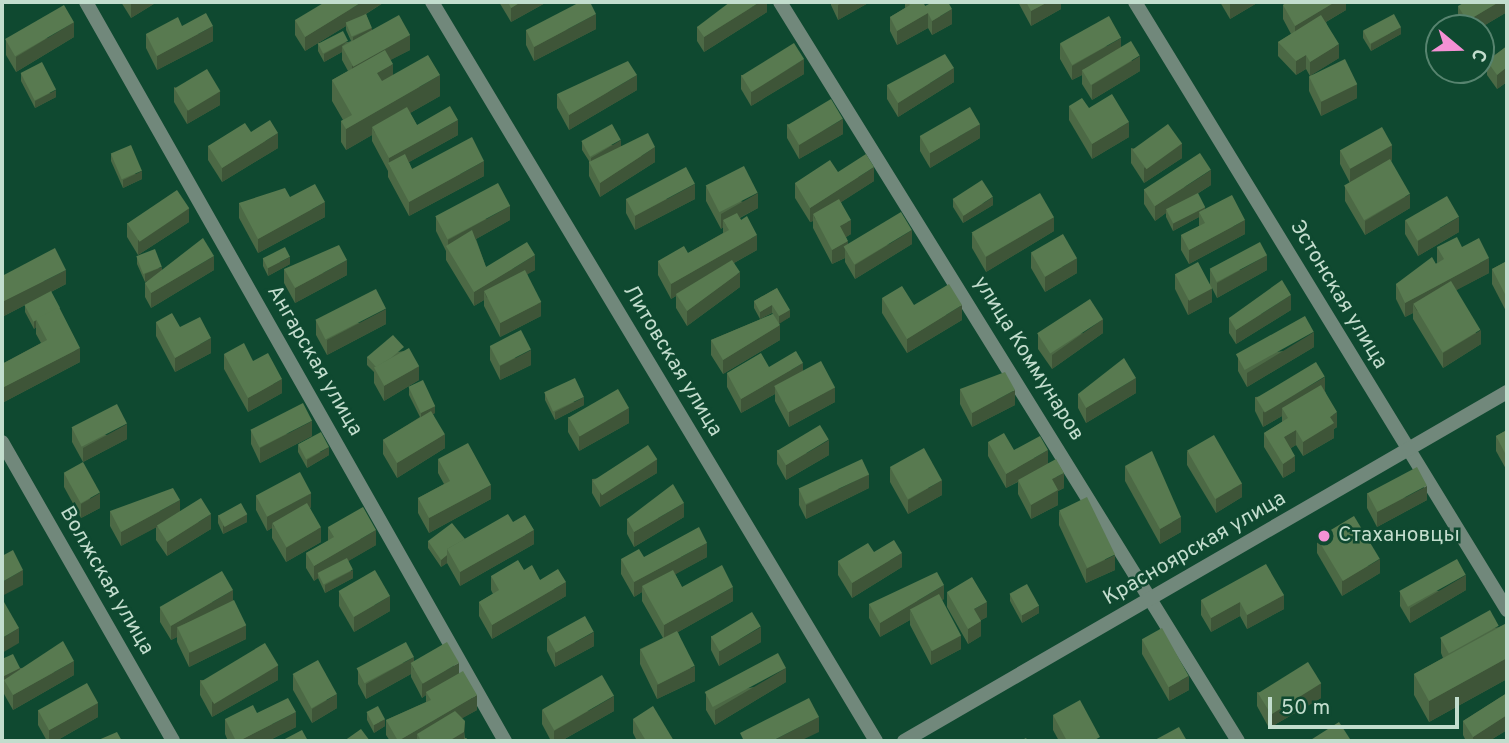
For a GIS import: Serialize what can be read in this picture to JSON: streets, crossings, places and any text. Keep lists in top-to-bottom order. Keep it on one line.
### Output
{"streets":{"street":["Эстонская улица","улица Коммунаров","Ангарская улица","Литовская улица","Красноярская улица","Волжская улица"]},"crossings":[["Эстонская улица","Красноярская улица"],["улица Коммунаров","Красноярская улица"]],"places":["Стахановцы"],"scale_bar":"50 m","north":"right"}
